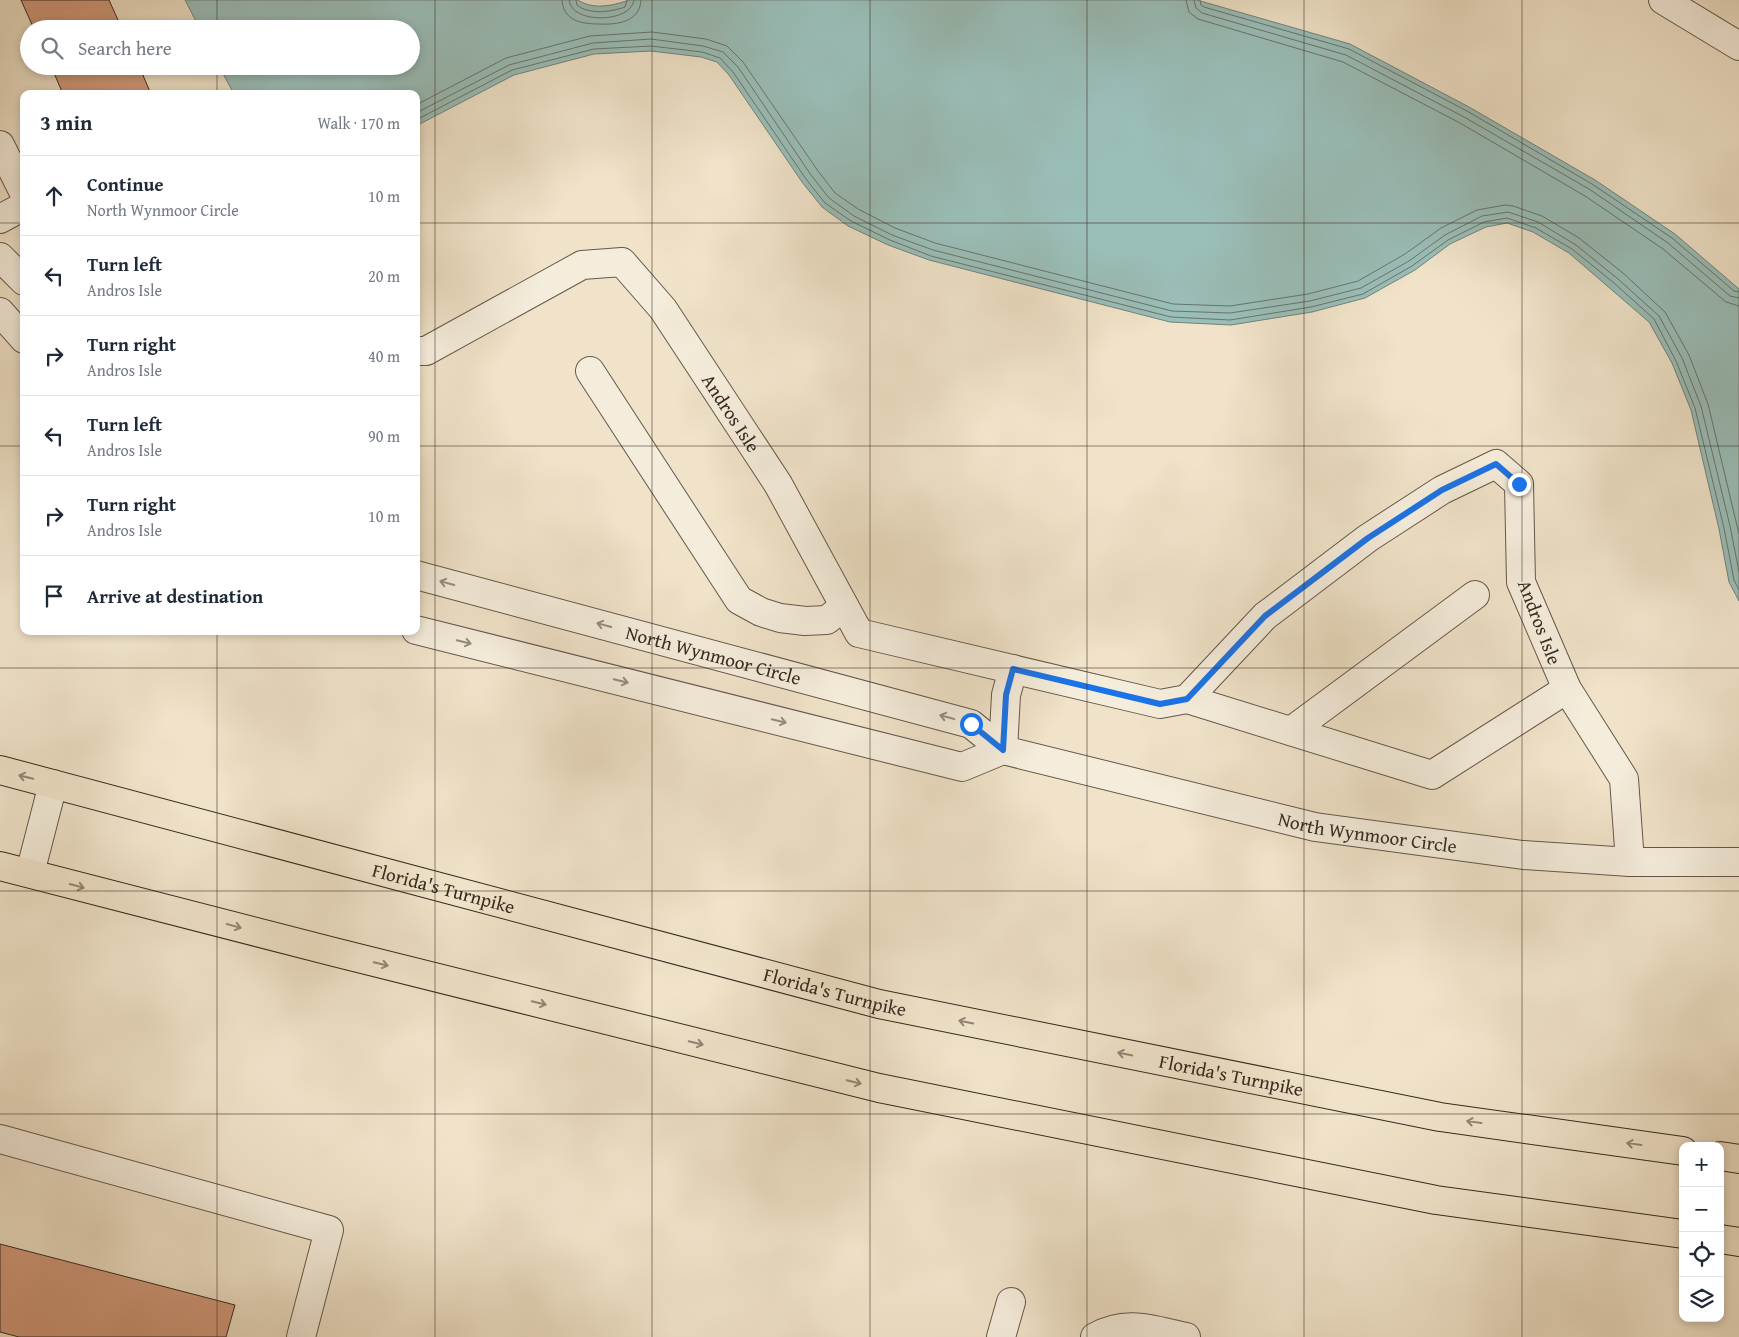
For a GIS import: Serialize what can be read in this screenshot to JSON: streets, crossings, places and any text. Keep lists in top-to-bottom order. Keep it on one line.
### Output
{"streets":{"highway":["Florida's Turnpike"],"street":["Andros Isle","North Wynmoor Circle"]},"crossings":[["Andros Isle","North Wynmoor Circle"]],"page":{"search":"Search here","heading":["3 min","Walk · 170 m"],"list":[["Continue","North Wynmoor Circle","10 m"],["Turn left","Andros Isle","20 m"],["Turn right","Andros Isle","40 m"],["Turn left","Andros Isle","90 m"],["Turn right","Andros Isle","10 m"],"Arrive at destination"],"map_buttons":["+","−"]}}
